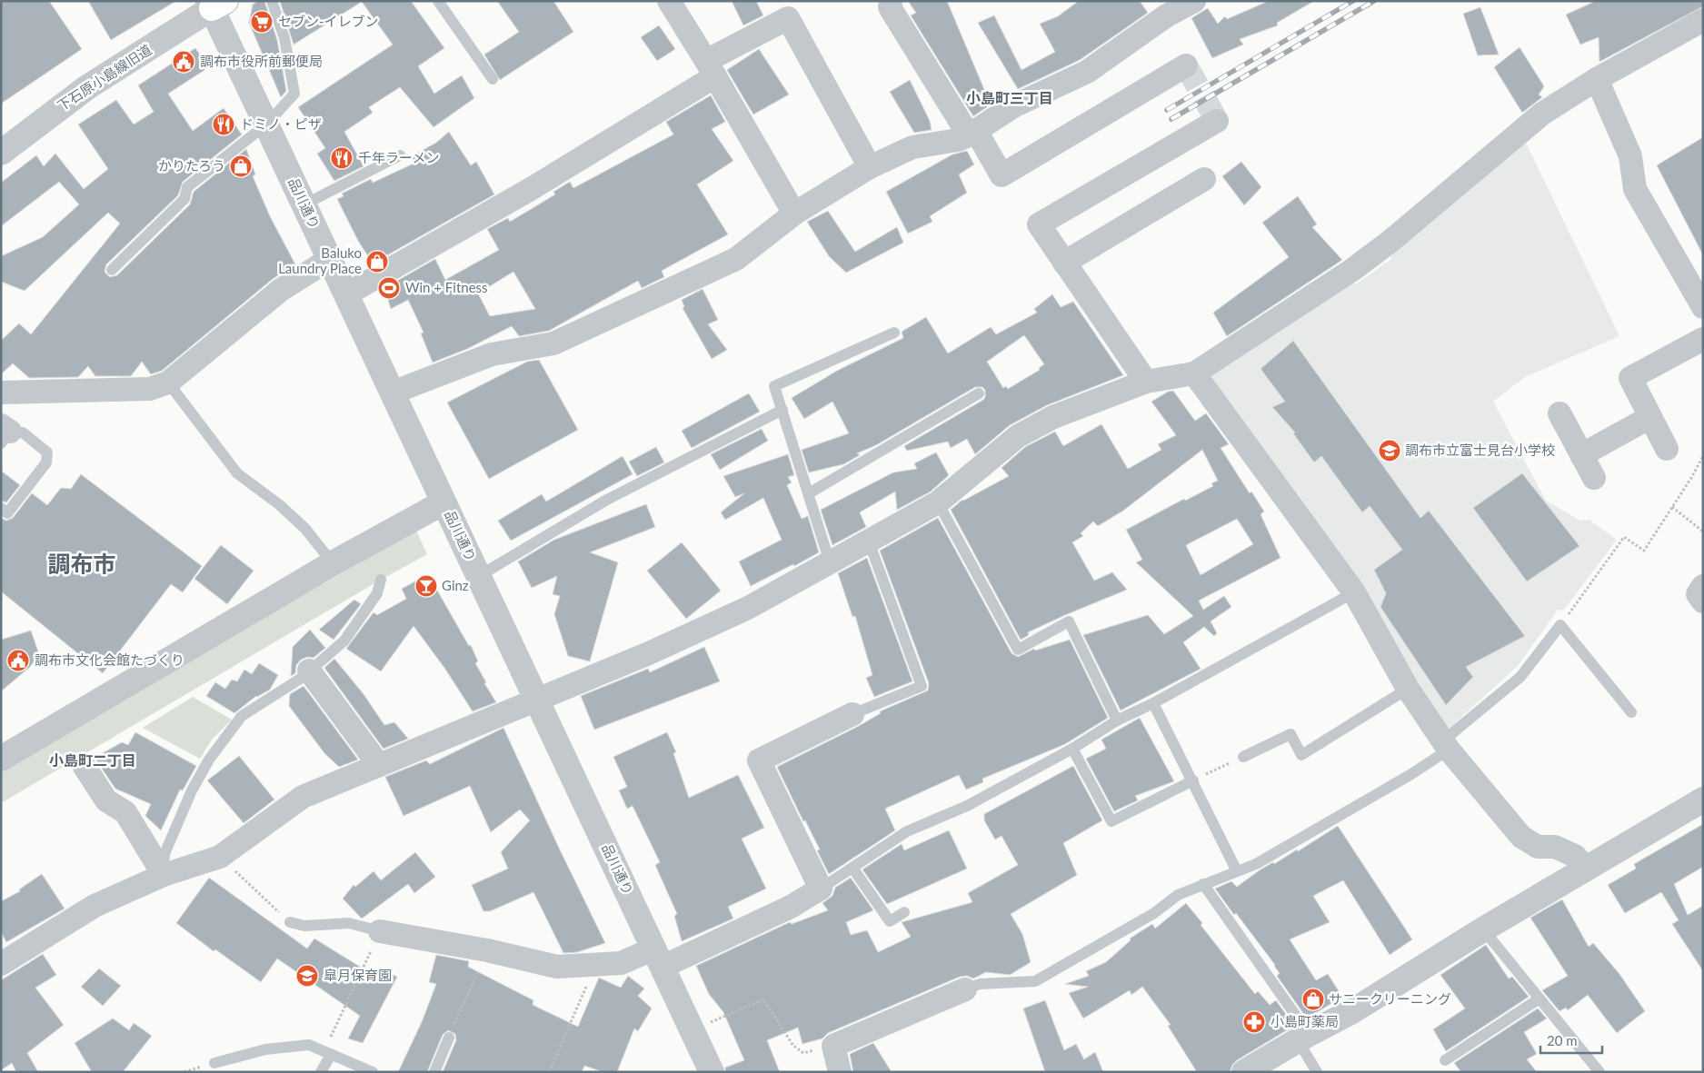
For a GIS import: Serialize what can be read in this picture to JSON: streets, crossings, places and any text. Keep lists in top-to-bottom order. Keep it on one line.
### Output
{"streets":{"street":["下石原小島線旧道","品川通り"]},"crossings":[["下石原小島線旧道","品川通り"]],"districts":["小島町三丁目","調布市","小島町二丁目"],"places":{"supermarket":["セブン-イレブン"],"public building":["調布市役所前郵便局","調布市文化会館たづくり"],"restaurant":["ドミノ・ピザ","千年ラーメン"],"shop":["かりたろう","Baluko Laundry Place","サニークリーニング"],"sports":["Win + Fitness"],"school or university":["調布市立富士見台小学校","皐月保育園"],"bar":["Ginz"],"pharmacy":["小島町薬局"]},"scale_bar":"20 m"}
